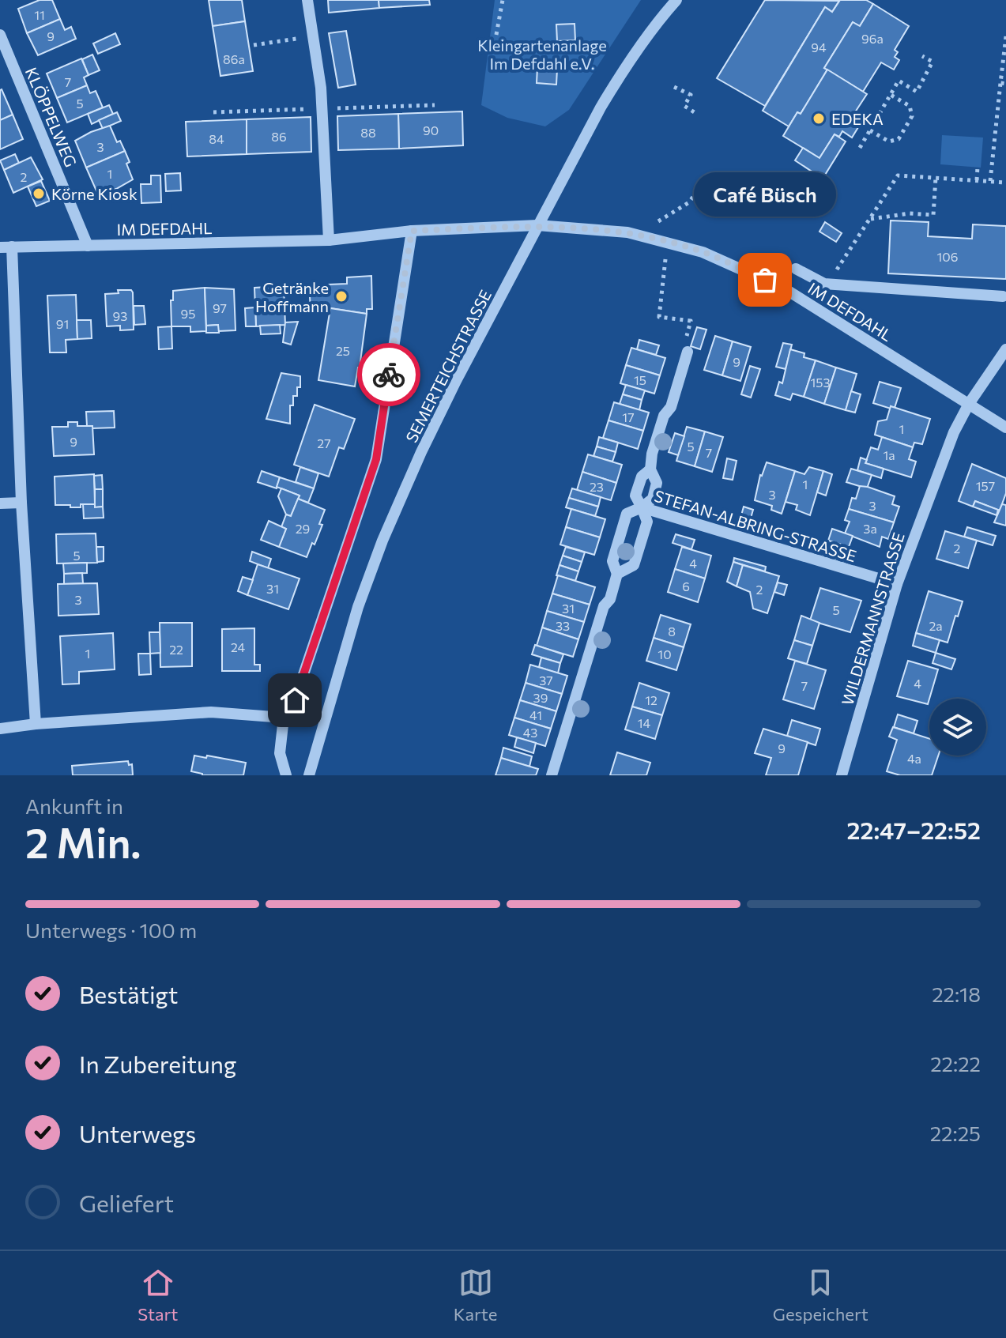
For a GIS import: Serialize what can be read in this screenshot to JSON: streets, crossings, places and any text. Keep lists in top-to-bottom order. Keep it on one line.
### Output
{"streets":{"street":["KLÖPPELWEG","IM DEFDAHL","SEMERTEICHSTRASSE","STEFAN-ALBRING-STRASSE","WILDERMANNSTRASSE"]},"crossings":[["KLÖPPELWEG","IM DEFDAHL"],["IM DEFDAHL","SEMERTEICHSTRASSE"],["IM DEFDAHL","WILDERMANNSTRASSE"],["STEFAN-ALBRING-STRASSE","WILDERMANNSTRASSE"]],"parks":["Kleingartenanlage Im Defdahl e.V."],"places":["EDEKA","Körne Kiosk","Café Büsch","Getränke Hoffmann"],"house_numbers":["11","9","96a","94","86a","7","5","90","88","86","84","3","1","2","106","97","95","93","91","25","9","15","153","17","1","9","27","5","7","1a","1","157","23","3","3","29","3a","2","5","4","6","31","2","3","31","5","33","2a","8","24","22","1","10","37","4","7","39","12","41","14","43","9","4a"],"page":{"bubble":"Café Büsch","heading":["2 Min.","Ankunft in","22:47–22:52"],"bar":"Unterwegs · 100 m","list":[["Bestätigt","22:18"],["In Zubereitung","22:22"],["Unterwegs","22:25"],"Geliefert"],"tabs":["Start","Karte","Gespeichert"]}}
